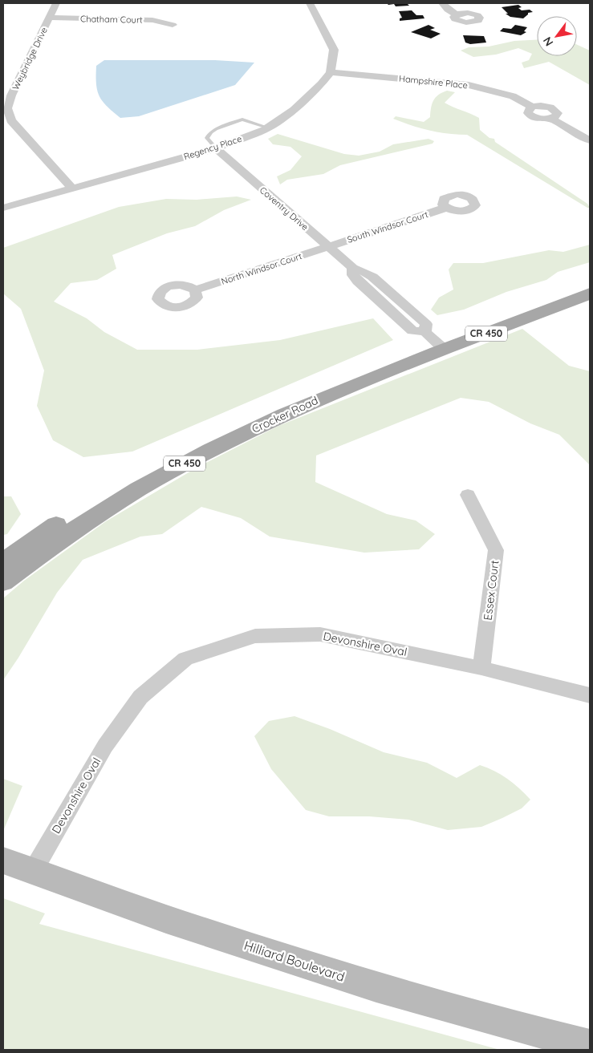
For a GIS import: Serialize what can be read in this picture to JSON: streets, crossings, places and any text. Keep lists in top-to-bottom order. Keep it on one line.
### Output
{"streets":{"main road":["CR 450","Crocker Road"],"street":["Chatham Court","Weybridge Drive","Hampshire Place","Regency Place","Coventry Drive","South Windsor Court","North Windsor Court","Essex Court","Devonshire Oval","Hilliard Boulevard"]},"crossings":[["Chatham Court","Weybridge Drive"],["Weybridge Drive","Regency Place"],["Hampshire Place","Regency Place"],["Regency Place","Coventry Drive"],["Coventry Drive","South Windsor Court"],["Coventry Drive","North Windsor Court"],["Coventry Drive","Crocker Road"],["South Windsor Court","North Windsor Court"],["Essex Court","Devonshire Oval"],["Devonshire Oval","Hilliard Boulevard"]],"north":"bottom left"}
